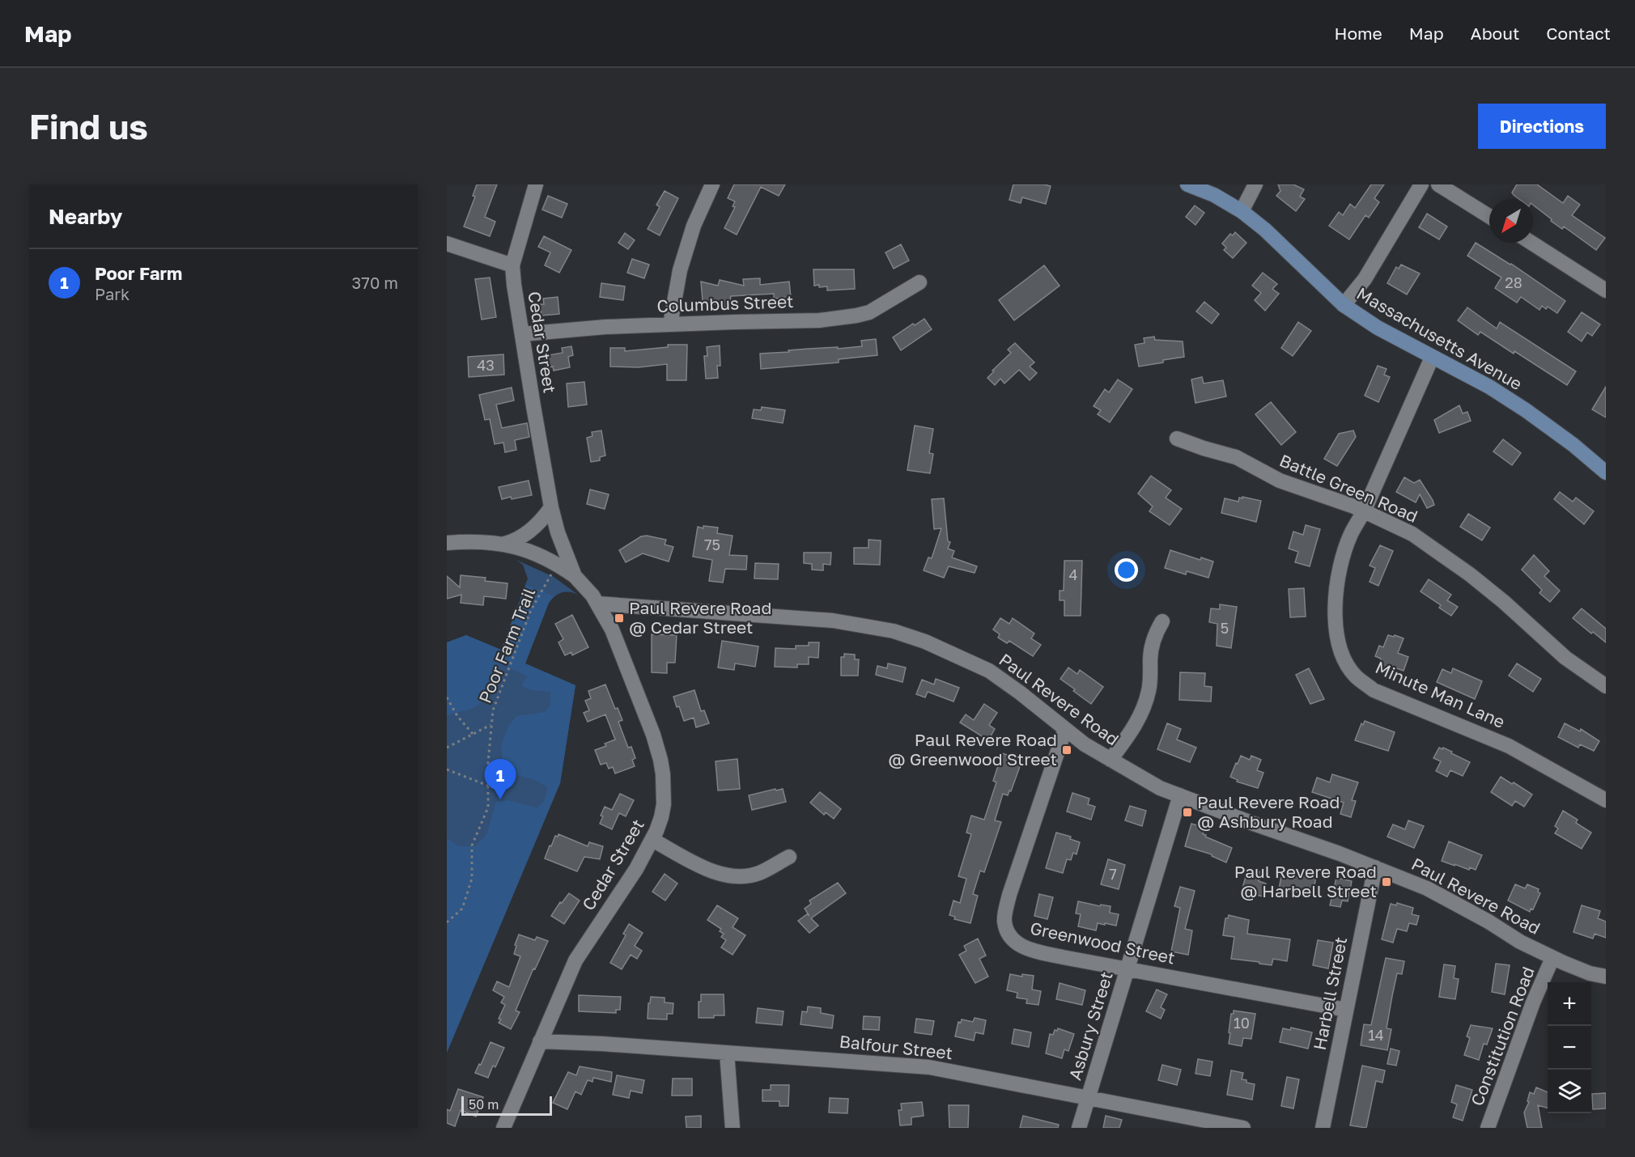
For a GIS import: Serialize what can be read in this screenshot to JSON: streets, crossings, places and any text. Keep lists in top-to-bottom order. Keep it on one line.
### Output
{"streets":{"main road":["Massachusetts Avenue"],"street":["Columbus Street","Cedar Street","Battle Green Road","Minute Man Lane","Paul Revere Road","Greenwood Street","Harbell Street","Asbury Street","Constitution Road","Balfour Street"],"path":["Poor Farm Trail"]},"crossings":[["Columbus Street","Cedar Street"],["Massachusetts Avenue","Minute Man Lane"],["Cedar Street","Paul Revere Road"],["Cedar Street","Balfour Street"],["Battle Green Road","Minute Man Lane"],["Paul Revere Road","Greenwood Street"],["Paul Revere Road","Harbell Street"],["Paul Revere Road","Asbury Street"],["Paul Revere Road","Constitution Road"],["Greenwood Street","Harbell Street"],["Greenwood Street","Asbury Street"],["Asbury Street","Balfour Street"]],"places":{"transit":["Paul Revere Road @ Cedar Street","Paul Revere Road @ Greenwood Street","Paul Revere Road @ Ashbury Road","Paul Revere Road @ Harbell Street"]},"house_numbers":["28","43","75","4","5","7","10","14"],"scale_bar":"50 m","north":"bottom left","page":{"header":"Map","nav":["Home","Map","About","Contact"],"buttons":"Directions","title":"Find us","heading":"Nearby","list":[{"mark":"1","name":"Poor Farm","note":"Park","value":"370 m"}],"pins":"1","map_buttons":["+","−"],"scale":"50 m"}}
